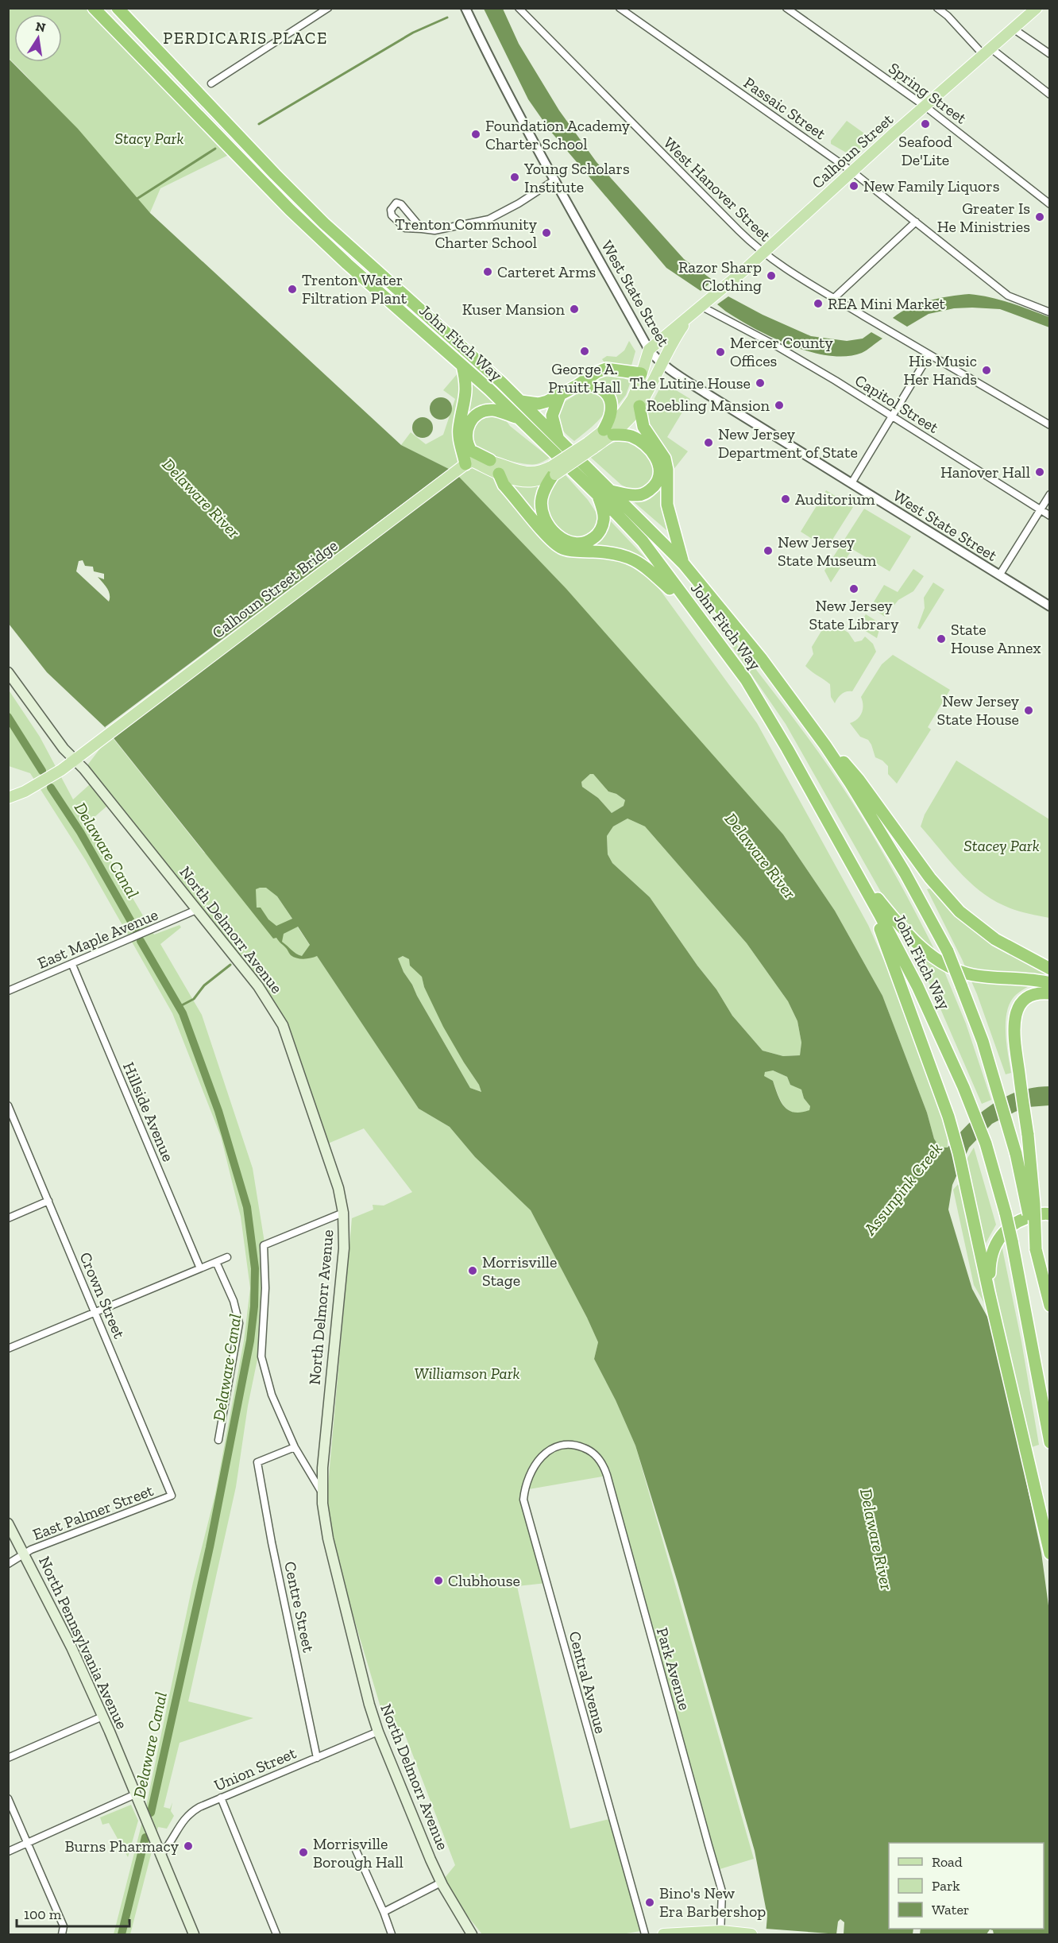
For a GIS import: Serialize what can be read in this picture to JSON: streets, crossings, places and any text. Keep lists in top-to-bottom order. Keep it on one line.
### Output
{"streets":{"highway":["John Fitch Way"],"main road":["Calhoun Street","Calhoun Street Bridge","North Delmorr Avenue","North Pennsylvania Avenue"],"street":["Spring Street","Passaic Street","West Hanover Street","West State Street","Capitol Street","East Maple Avenue","Hillside Avenue","Crown Street","East Palmer Street","Centre Street","Park Avenue","Central Avenue","Union Street"]},"crossings":[["Spring Street","Calhoun Street"],["Passaic Street","Calhoun Street"],["Calhoun Street","West Hanover Street"],["Calhoun Street","West State Street"],["Calhoun Street","Capitol Street"],["Calhoun Street","Calhoun Street Bridge"],["Calhoun Street Bridge","North Delmorr Avenue"],["North Delmorr Avenue","East Maple Avenue"],["North Delmorr Avenue","Union Street"],["East Maple Avenue","Hillside Avenue"],["Crown Street","East Palmer Street"],["East Palmer Street","North Pennsylvania Avenue"],["Centre Street","Union Street"],["North Pennsylvania Avenue","Union Street"],["Park Avenue","Central Avenue"]],"districts":["PERDICARIS PLACE"],"water":["Delaware River","Delaware Canal","Assunpink Creek"],"parks":["Stacy Park","Stacey Park","Williamson Park"],"places":["Seafood De'Lite","Foundation Academy Charter School","Young Scholars Institute","New Family Liquors","Greater Is He Ministries","Trenton Community Charter School","Carteret Arms","Razor Sharp Clothing","Trenton Water Filtration Plant","REA Mini Market","Kuser Mansion","George A. Pruitt Hall","Mercer County Offices","His Music Her Hands","The Lutine House","Roebling Mansion","New Jersey Department of State","Hanover Hall","Auditorium","New Jersey State Museum","New Jersey State Library","State House Annex","New Jersey State House","Morrisville Stage","Clubhouse","Burns Pharmacy","Morrisville Borough Hall","Bino's New Era Barbershop"],"legend":["Road","Park","Water"],"scale_bar":"100 m","north":"top"}
